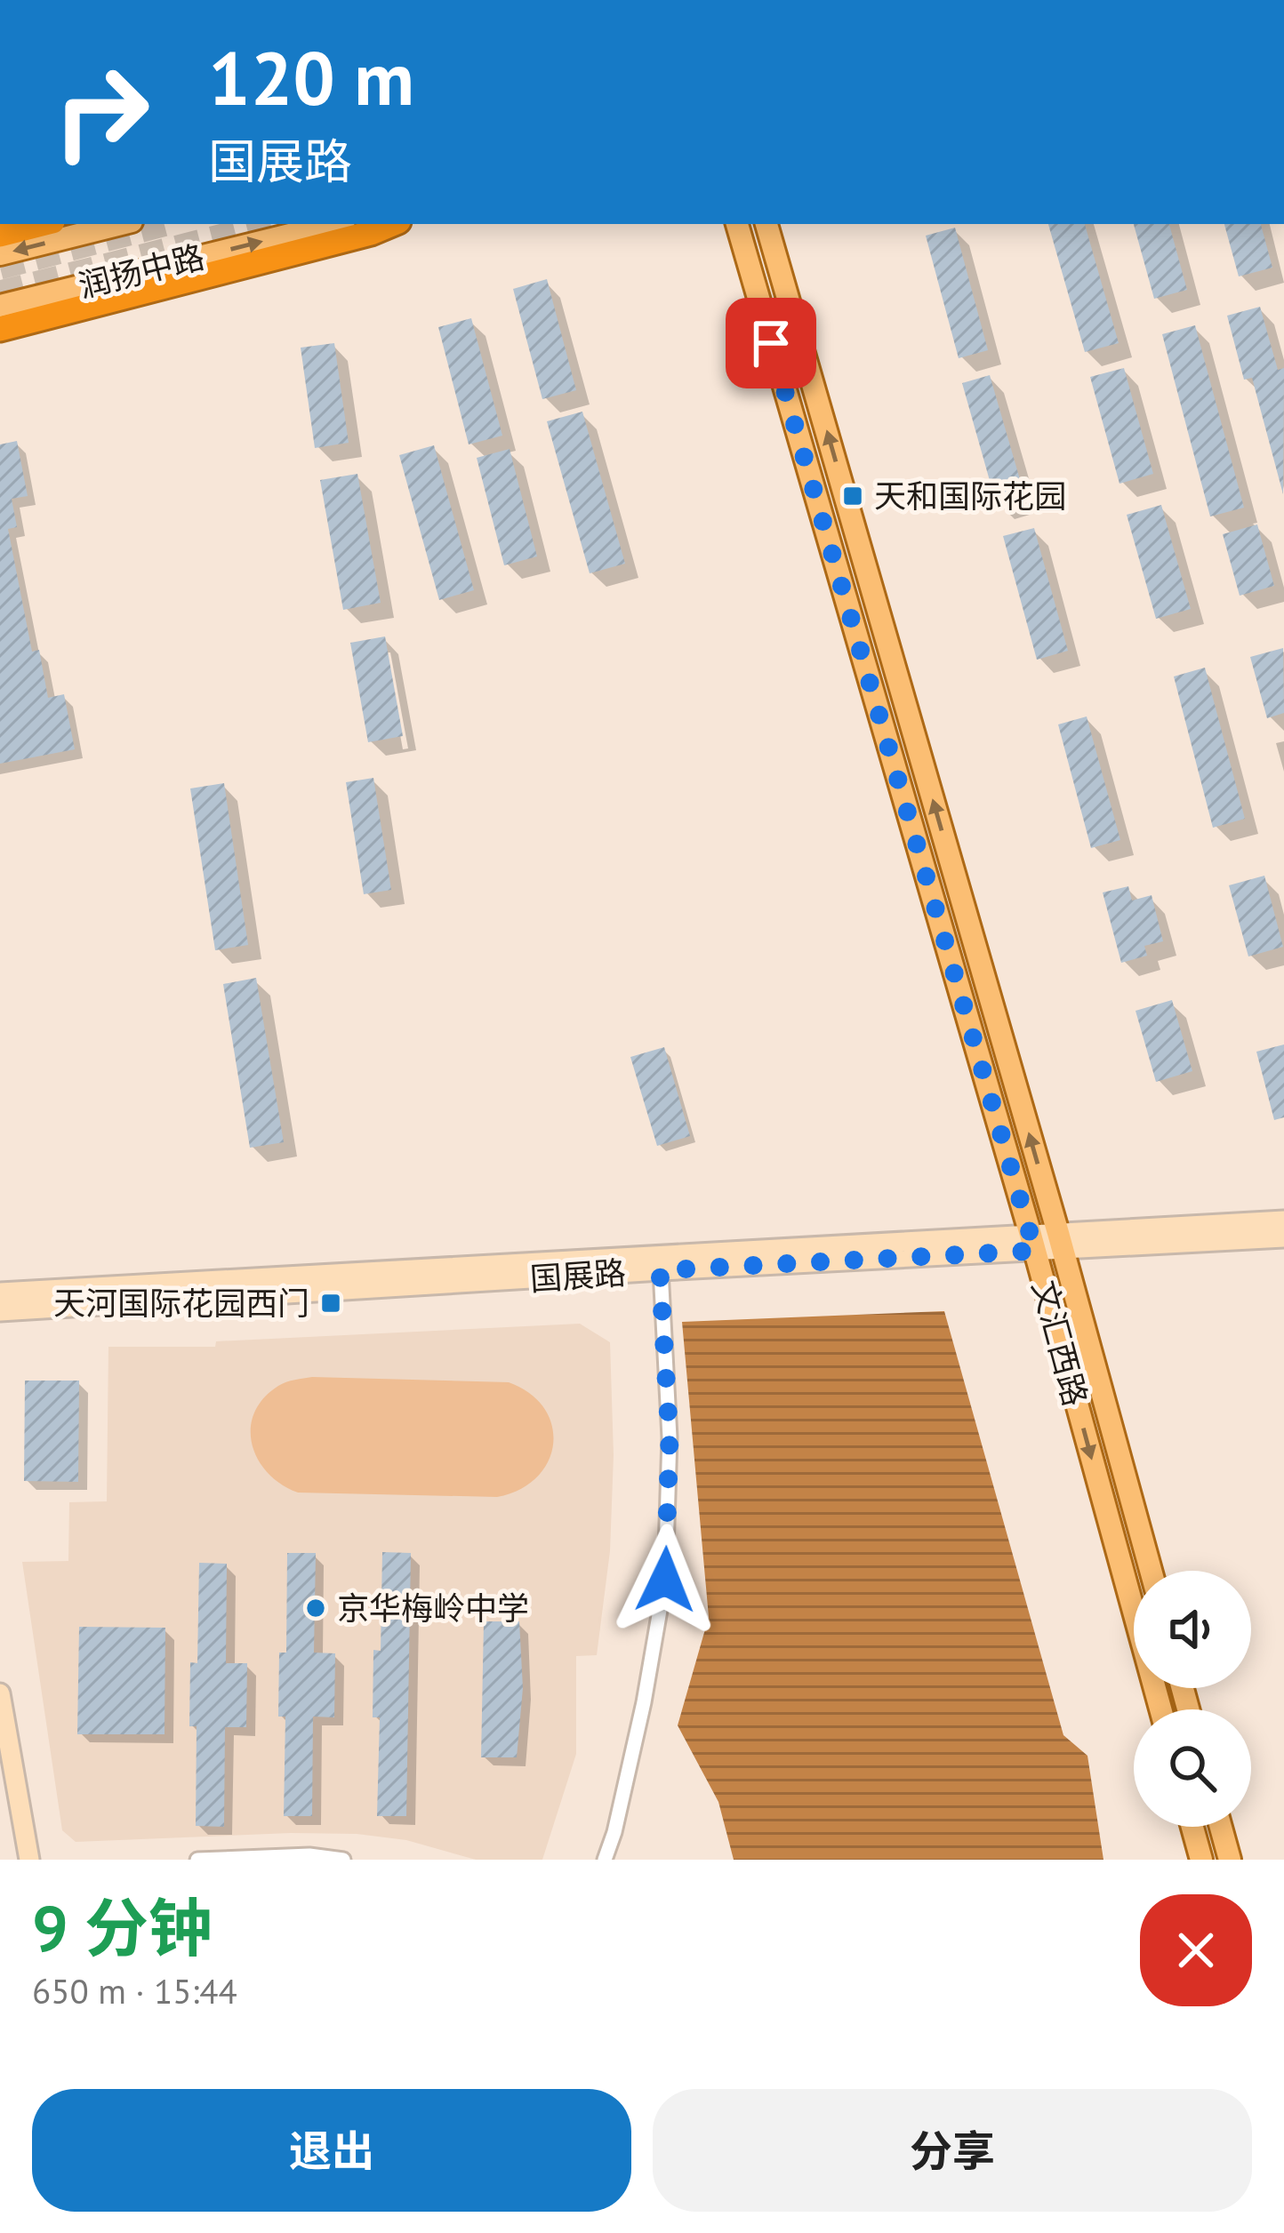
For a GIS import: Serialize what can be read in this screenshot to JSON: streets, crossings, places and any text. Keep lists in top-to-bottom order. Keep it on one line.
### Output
{"streets":{"main road":["润扬中路","文汇西路"],"street":["国展路"]},"crossings":[["国展路","文汇西路"]],"places":{"transit":["天和国际花园","天河国际花园西门"],"other":["京华梅岭中学"]},"page":{"turn":["120 m","国展路"],"heading":["9 分钟","650 m · 15:44"],"buttons":["退出","分享"]}}
